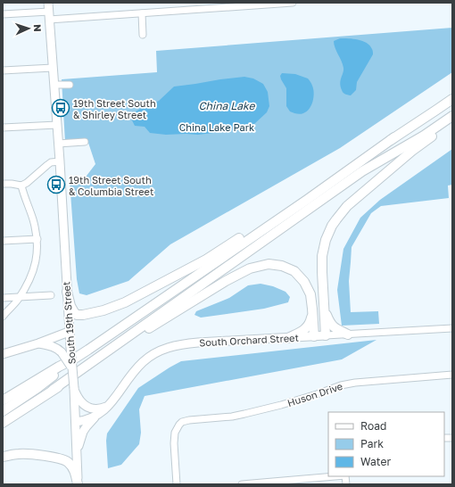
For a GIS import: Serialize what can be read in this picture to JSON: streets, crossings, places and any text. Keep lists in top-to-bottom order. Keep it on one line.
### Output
{"streets":{"main road":["South 19th Street","South Orchard Street"],"street":["Huson Drive"]},"crossings":[["South 19th Street","South Orchard Street"]],"water":["China Lake"],"parks":["China Lake Park"],"places":{"bus stop":["19th Street South & Shirley Street","19th Street South & Columbia Street"]},"legend":["Road","Park","Water"],"north":"right"}
